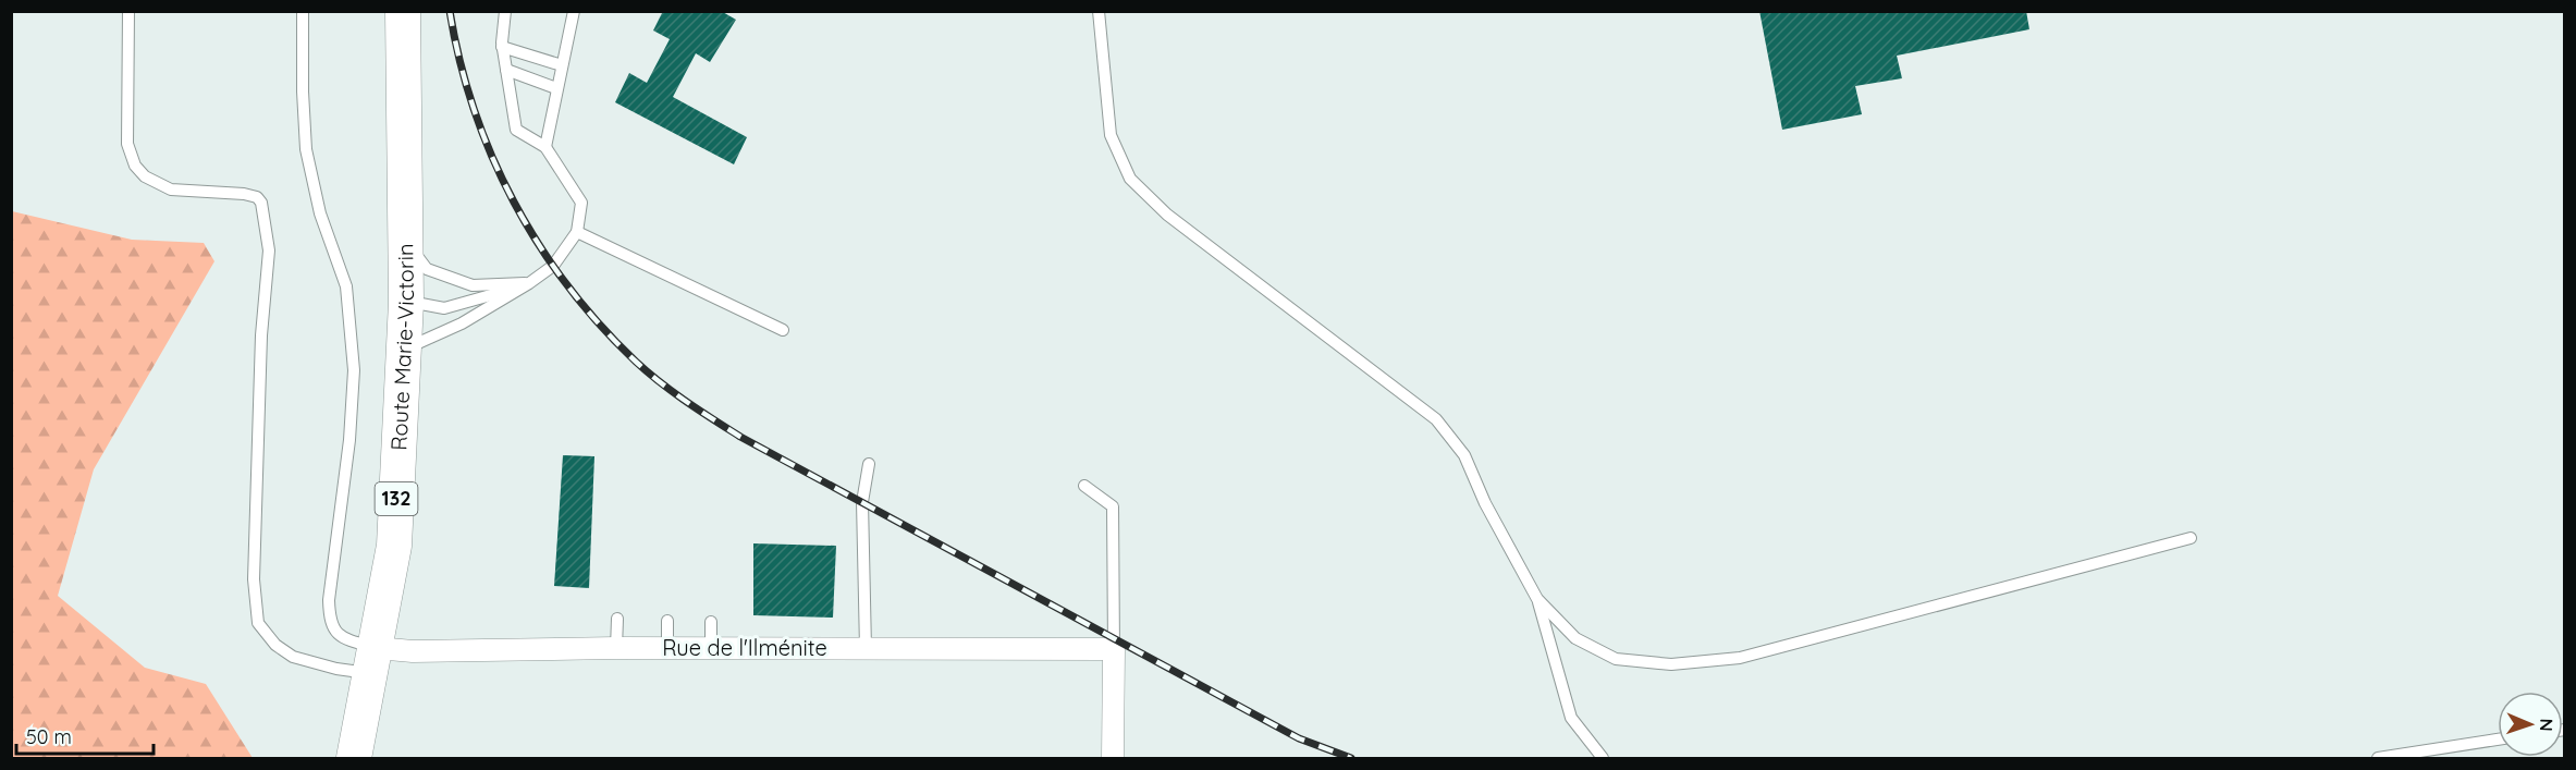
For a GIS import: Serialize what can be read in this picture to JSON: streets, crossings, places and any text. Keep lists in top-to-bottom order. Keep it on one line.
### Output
{"streets":{"main road":["Route Marie-Victorin","132"],"street":["Rue de l'Ilménite"]},"crossings":[["Route Marie-Victorin","Rue de l'Ilménite"]],"scale_bar":"50 m","north":"right"}
